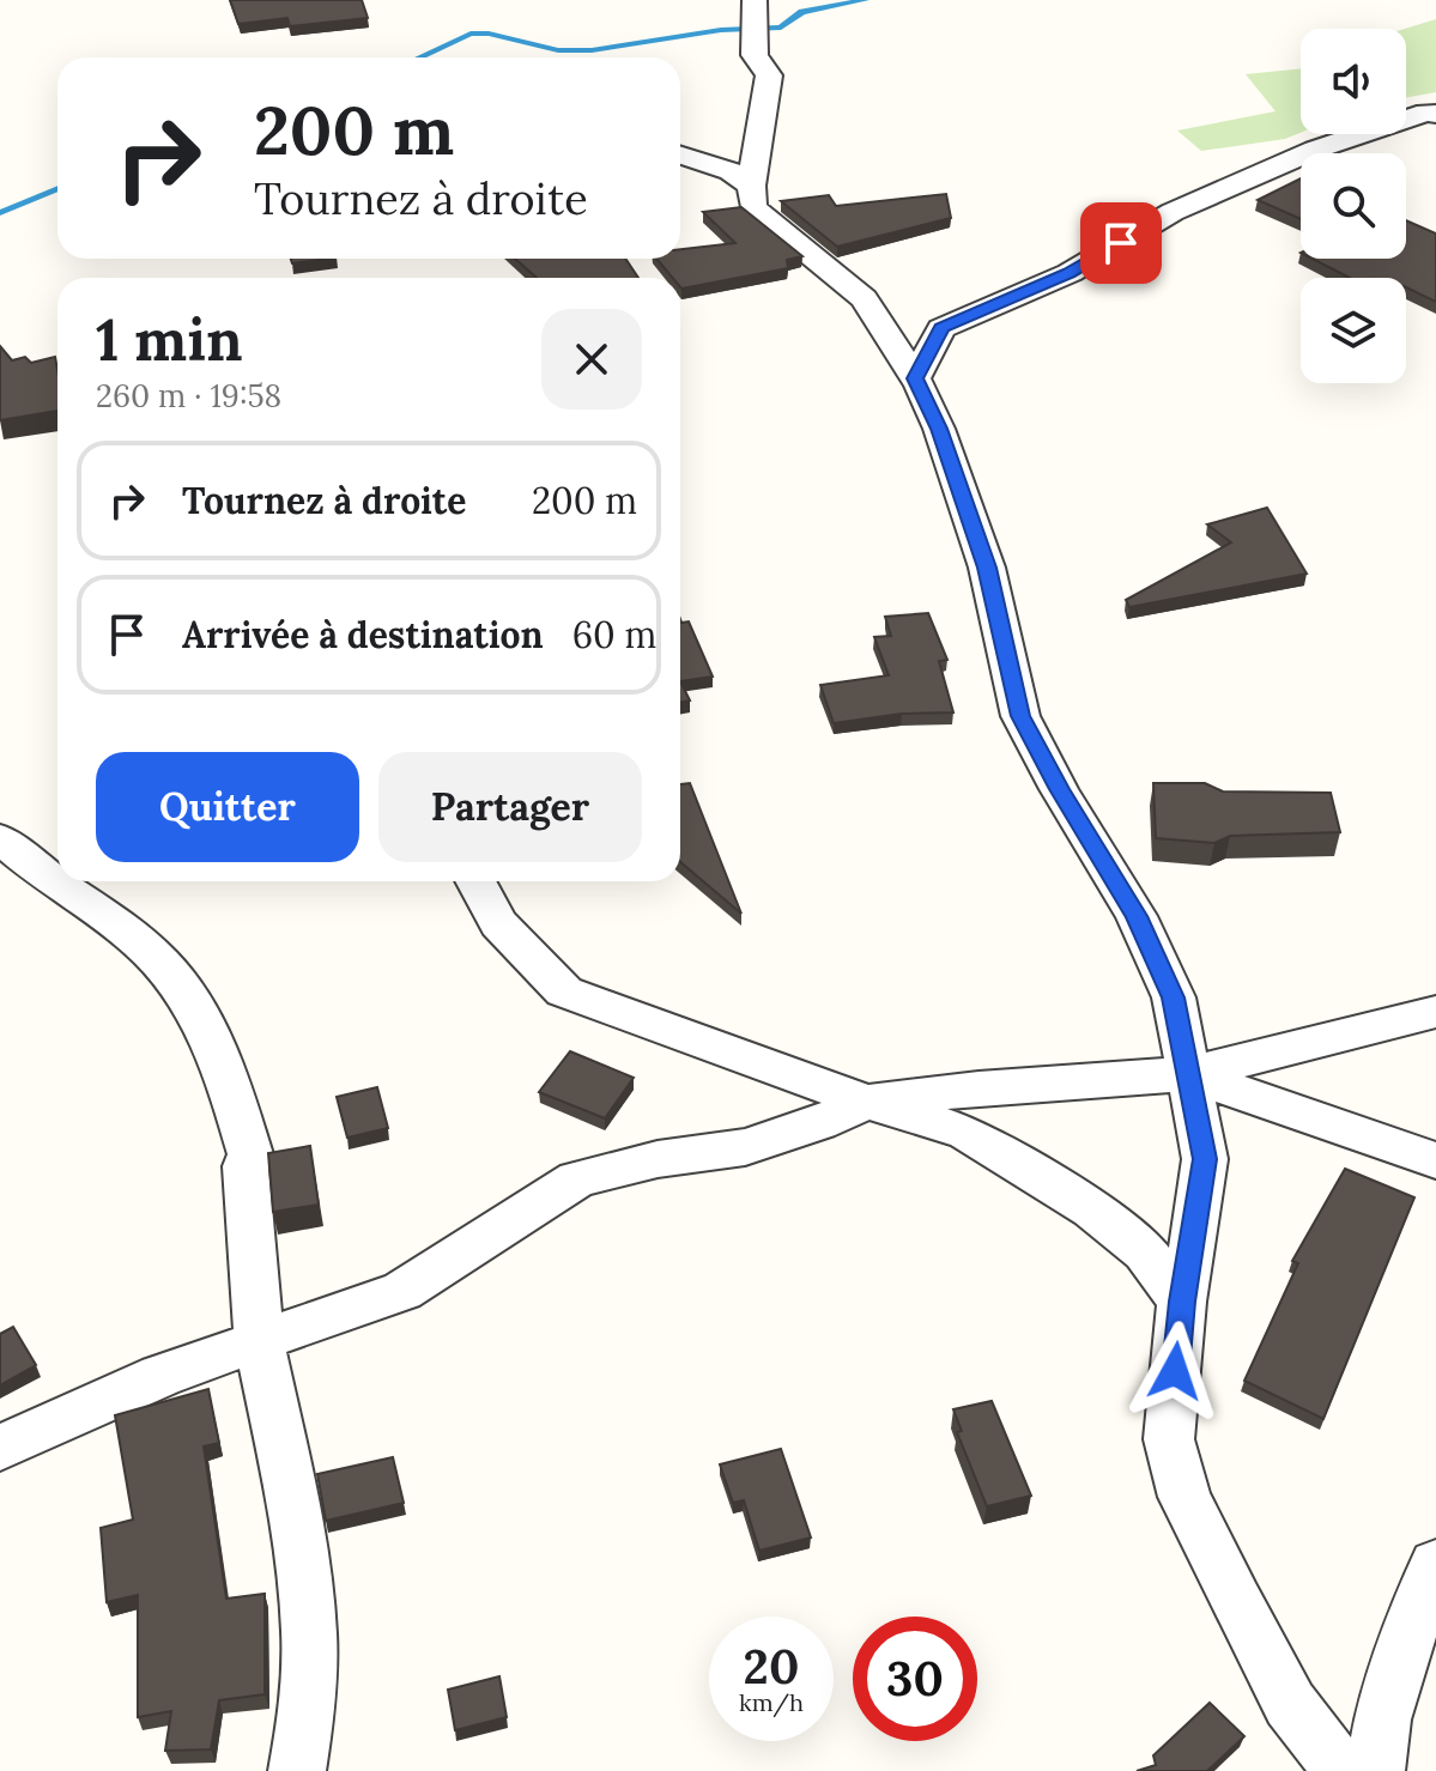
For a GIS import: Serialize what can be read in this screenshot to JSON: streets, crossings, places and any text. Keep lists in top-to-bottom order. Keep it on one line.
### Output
{"page":{"turn":["200 m","Tournez à droite"],"heading":["1 min","260 m · 19:58"],"list":[{"name":"Tournez à droite","value":"200 m"},{"name":"Arrivée à destination","value":"60 m"}],"buttons":["Quitter","Partager"],"speed":"20 km/h","limit":"30"}}
